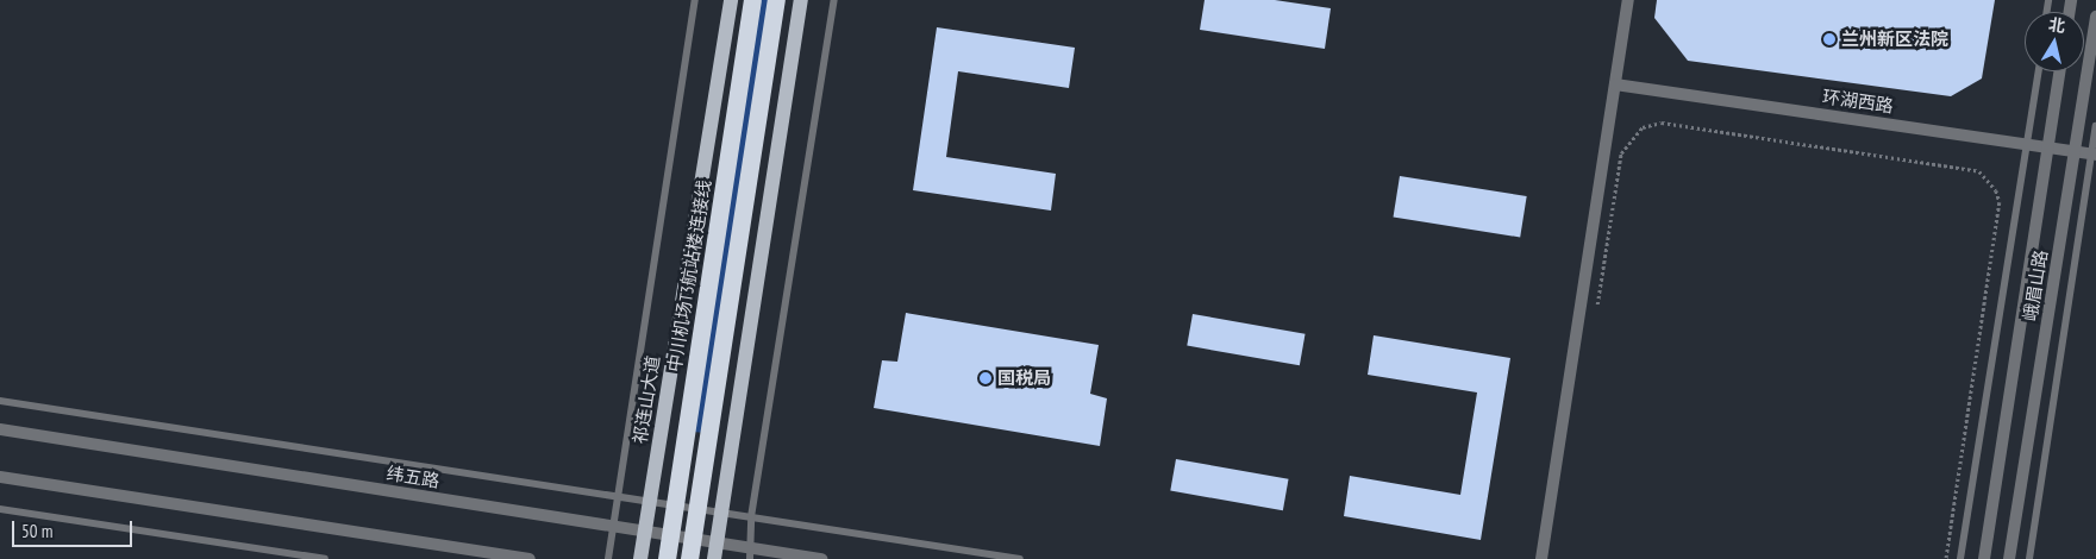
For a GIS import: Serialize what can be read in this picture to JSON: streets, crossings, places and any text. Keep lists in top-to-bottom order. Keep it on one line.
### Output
{"streets":{"highway":["中川机场T3航站楼连接线"],"main road":["祁连山大道"],"street":["环湖西路","峨眉山路","纬五路"]},"crossings":[["环湖西路","峨眉山路"],["祁连山大道","纬五路"]],"places":["兰州新区法院","国税局"],"scale_bar":"50 m","north":"top"}
